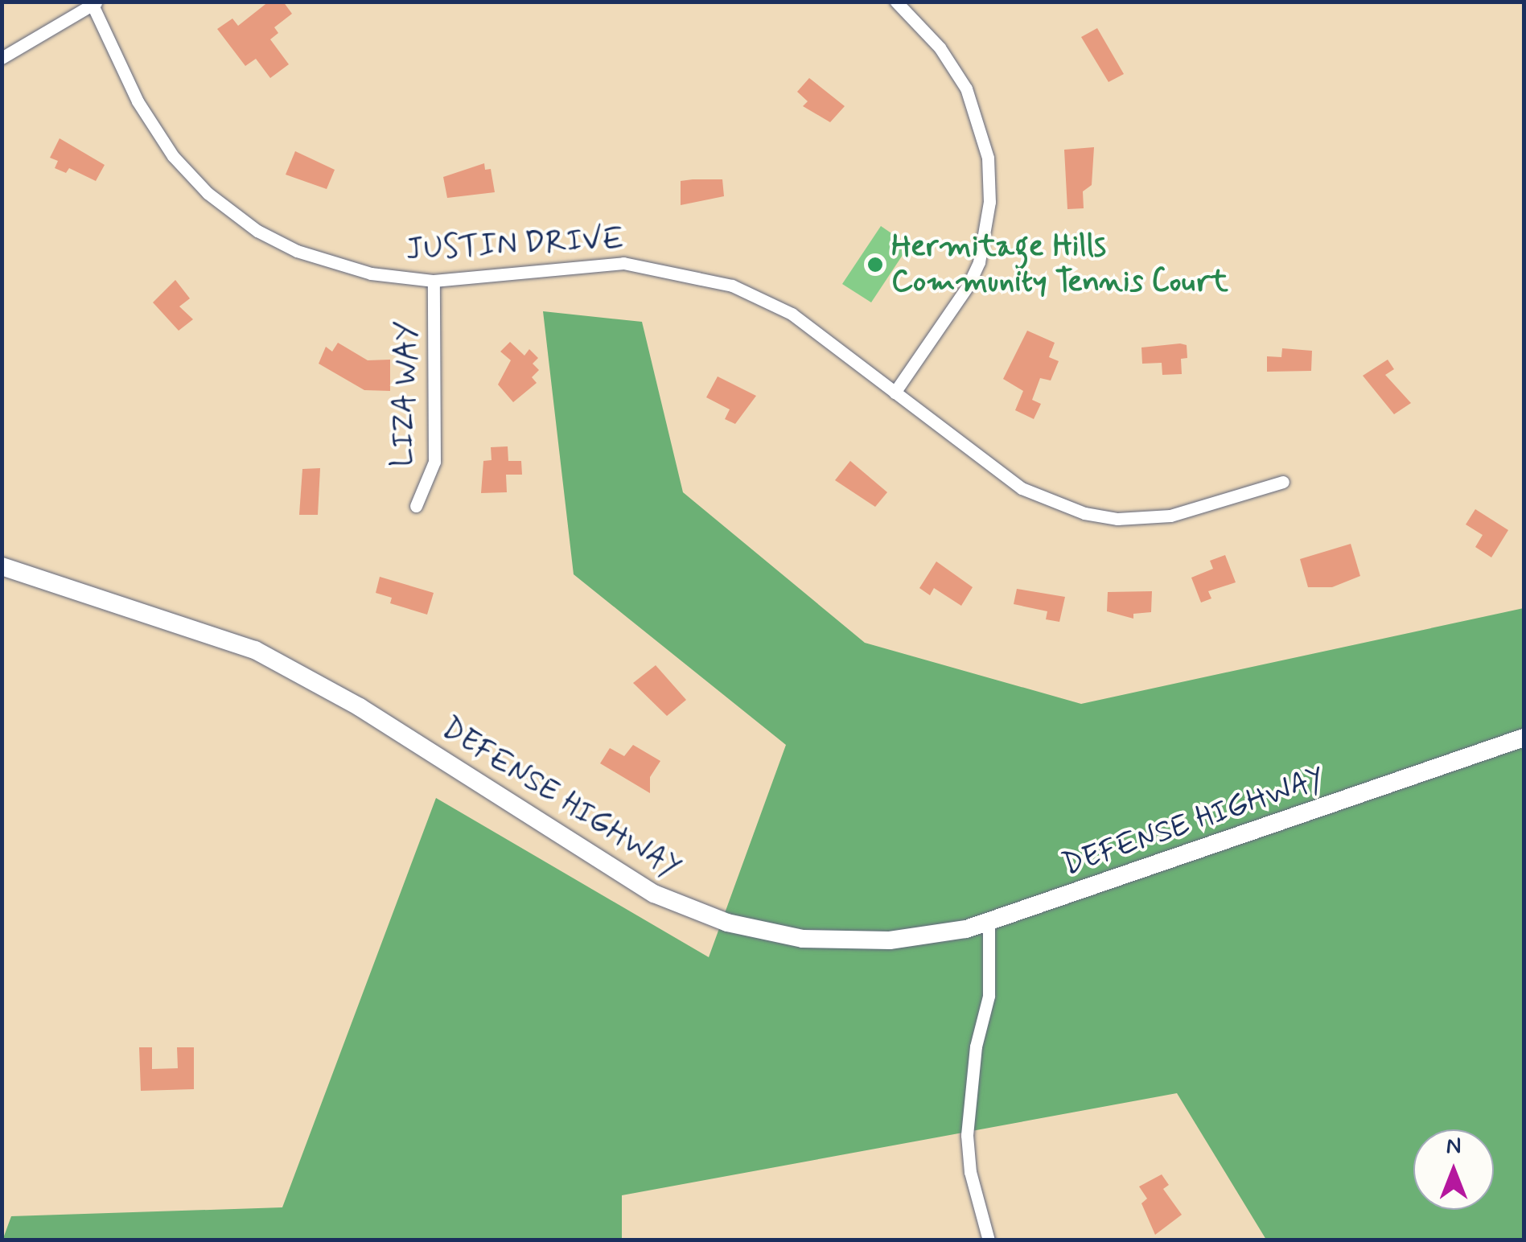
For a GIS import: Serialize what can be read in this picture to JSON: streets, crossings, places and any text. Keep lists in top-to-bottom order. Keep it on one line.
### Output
{"streets":{"main road":["DEFENSE HIGHWAY"],"street":["JUSTIN DRIVE","LIZA WAY"]},"crossings":[["JUSTIN DRIVE","LIZA WAY"]],"places":["Hermitage Hills Community Tennis Court"],"north":"top"}
